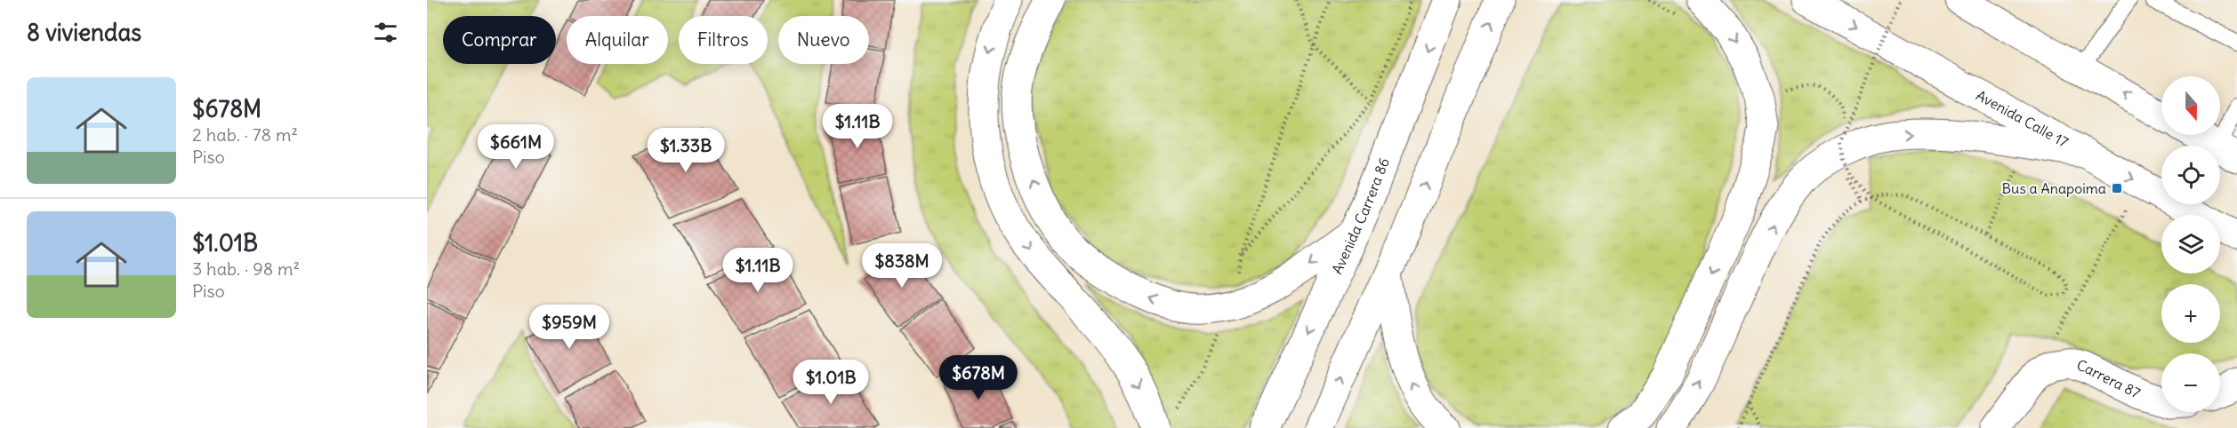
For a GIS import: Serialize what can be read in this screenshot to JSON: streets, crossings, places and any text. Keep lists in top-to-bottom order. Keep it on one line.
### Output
{"streets":{"main road":["Avenida Calle 17","Avenida Carrera 86","Carrera 87"]},"places":{"transit":["Bus a Anapoima"]},"north":"bottom","page":{"heading":"8 viviendas","chip":["Comprar","Alquilar","Filtros","Nuevo"],"list":[{"name":"$678M","note":"2 hab. · 78 m² · Piso"},{"name":"$1.01B","note":"3 hab. · 98 m² · Piso"}],"map_buttons":["+","−"],"price":["$1.11B","$661M","$1.33B","$838M","$1.11B","$959M","$678M","$1.01B"]}}
